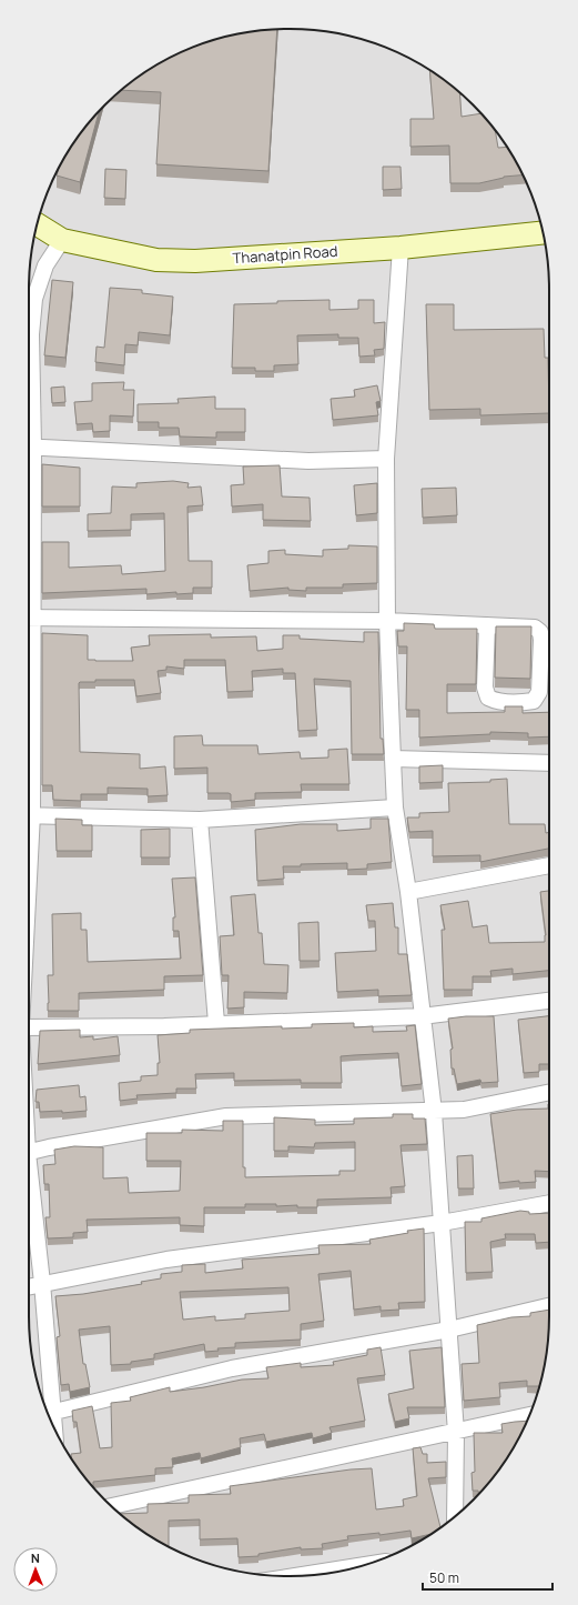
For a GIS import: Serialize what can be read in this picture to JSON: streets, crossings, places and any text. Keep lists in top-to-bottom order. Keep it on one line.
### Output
{"streets":{"main road":["Thanatpin Road"]},"scale_bar":"50 m","north":"top"}
